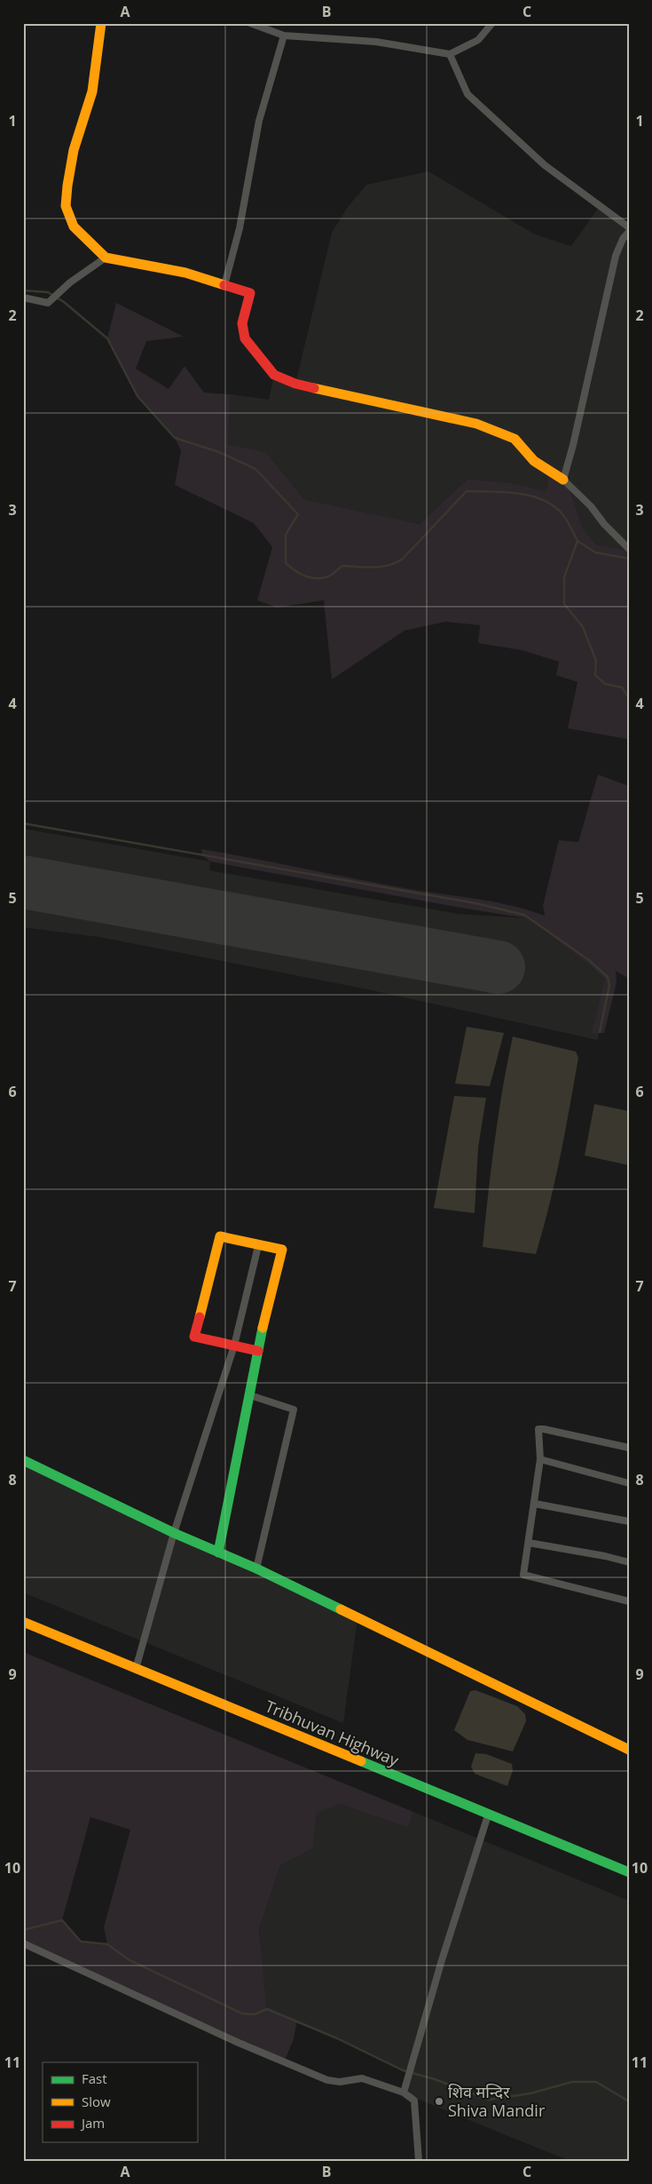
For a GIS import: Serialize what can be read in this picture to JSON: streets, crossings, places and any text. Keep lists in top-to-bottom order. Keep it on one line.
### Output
{"streets":{"main road":["Tribhuvan Highway"]},"places":["शिव मन्दिर Shiva Mandir"],"legend":["Fast","Slow","Jam"],"grid":{"columns":["A","B","C"],"rows":["1","2","3","4","5","6","7","8","9","10","11"]}}
